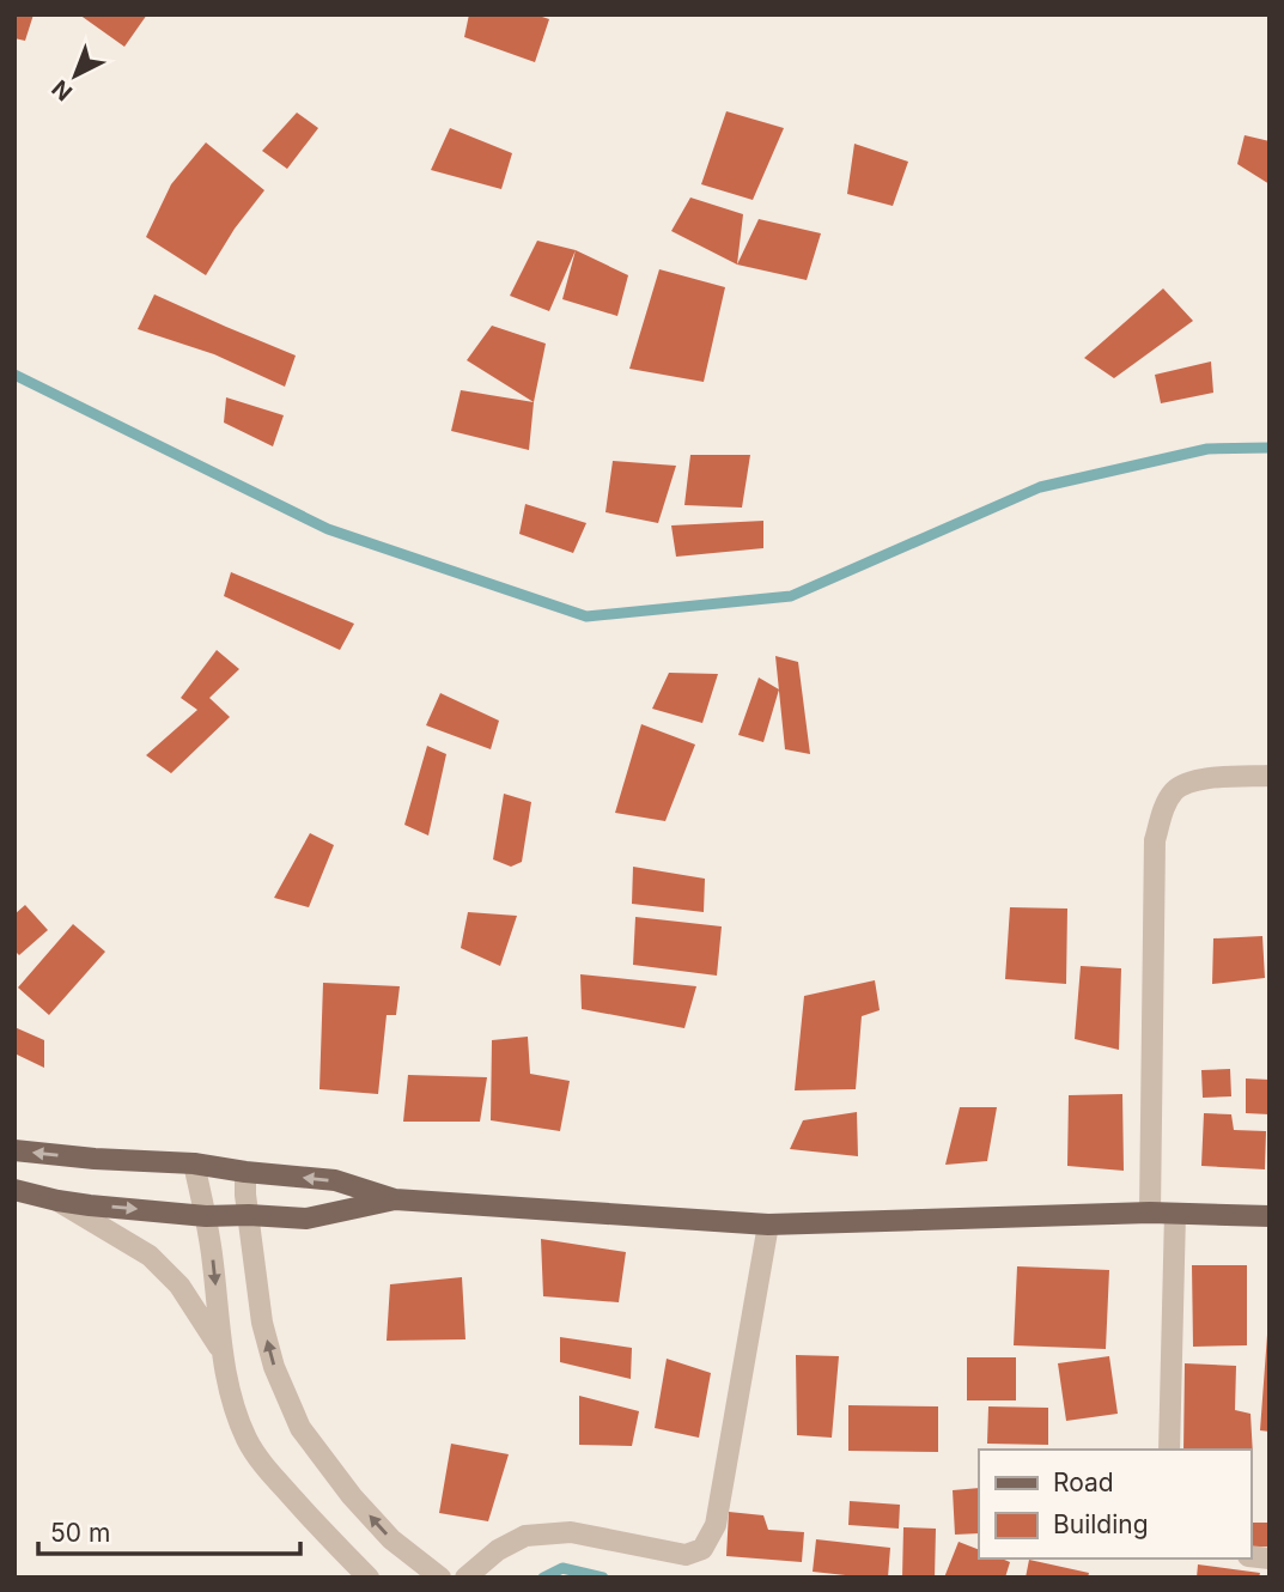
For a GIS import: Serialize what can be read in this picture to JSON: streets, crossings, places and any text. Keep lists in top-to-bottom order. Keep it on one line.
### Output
{"legend":["Road","Building"],"scale_bar":"50 m","north":"bottom left"}
